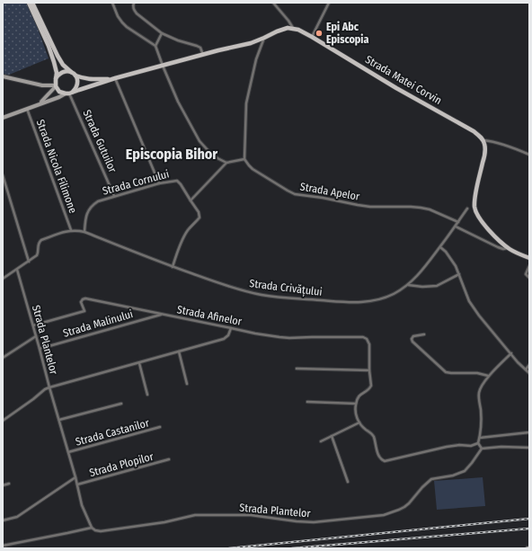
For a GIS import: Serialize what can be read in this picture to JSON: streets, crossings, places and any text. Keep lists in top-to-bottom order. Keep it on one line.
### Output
{"streets":{"main road":["Strada Matei Corvin"],"street":["Strada Gutuilor","Strada Nicola Filimone","Strada Cornului","Strada Apelor","Strada Crivățului","Strada Afinelor","Strada Malinului","Strada Plantelor","Strada Castanilor","Strada Plopilor"]},"crossings":[["Strada Gutuilor","Strada Cornului"],["Strada Nicola Filimone","Strada Crivățului"],["Strada Cornului","Strada Crivățului"],["Strada Apelor","Strada Crivățului"],["Strada Afinelor","Strada Malinului"],["Strada Afinelor","Strada Plantelor"],["Strada Malinului","Strada Plantelor"],["Strada Plantelor","Strada Castanilor"],["Strada Plantelor","Strada Plopilor"]],"districts":["Episcopia Bihor"],"places":["Epi Abc Episcopia"]}
